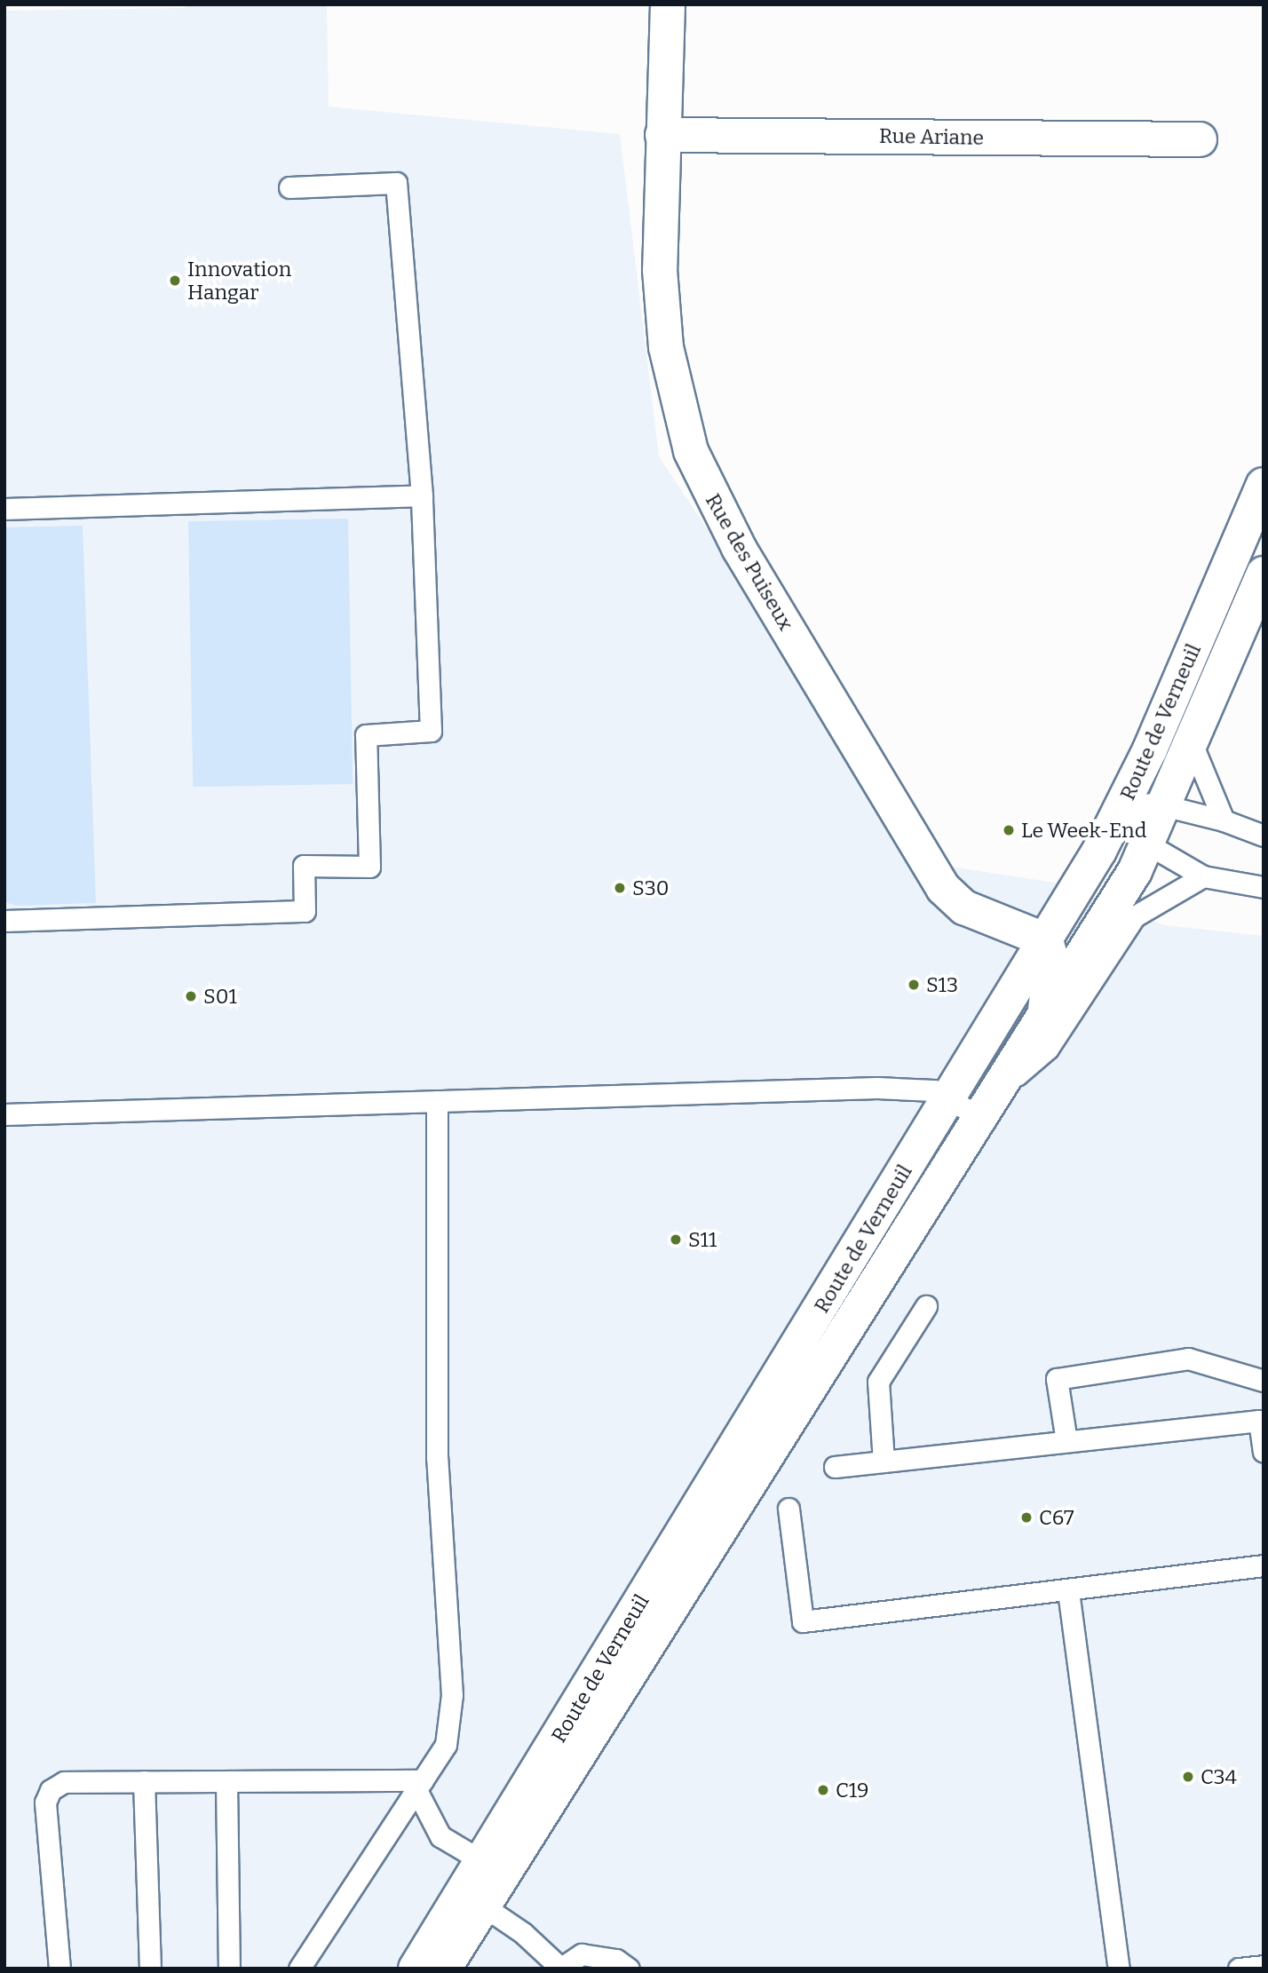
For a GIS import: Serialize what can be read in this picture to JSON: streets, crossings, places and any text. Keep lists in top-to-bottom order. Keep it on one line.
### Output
{"streets":{"main road":["Rue Ariane","Rue des Puiseux","Route de Verneuil"]},"crossings":[["Rue Ariane","Rue des Puiseux"],["Rue des Puiseux","Route de Verneuil"]],"places":["Innovation Hangar","Le Week-End","S30","S13","S01","S11","C67","C34","C19"]}
